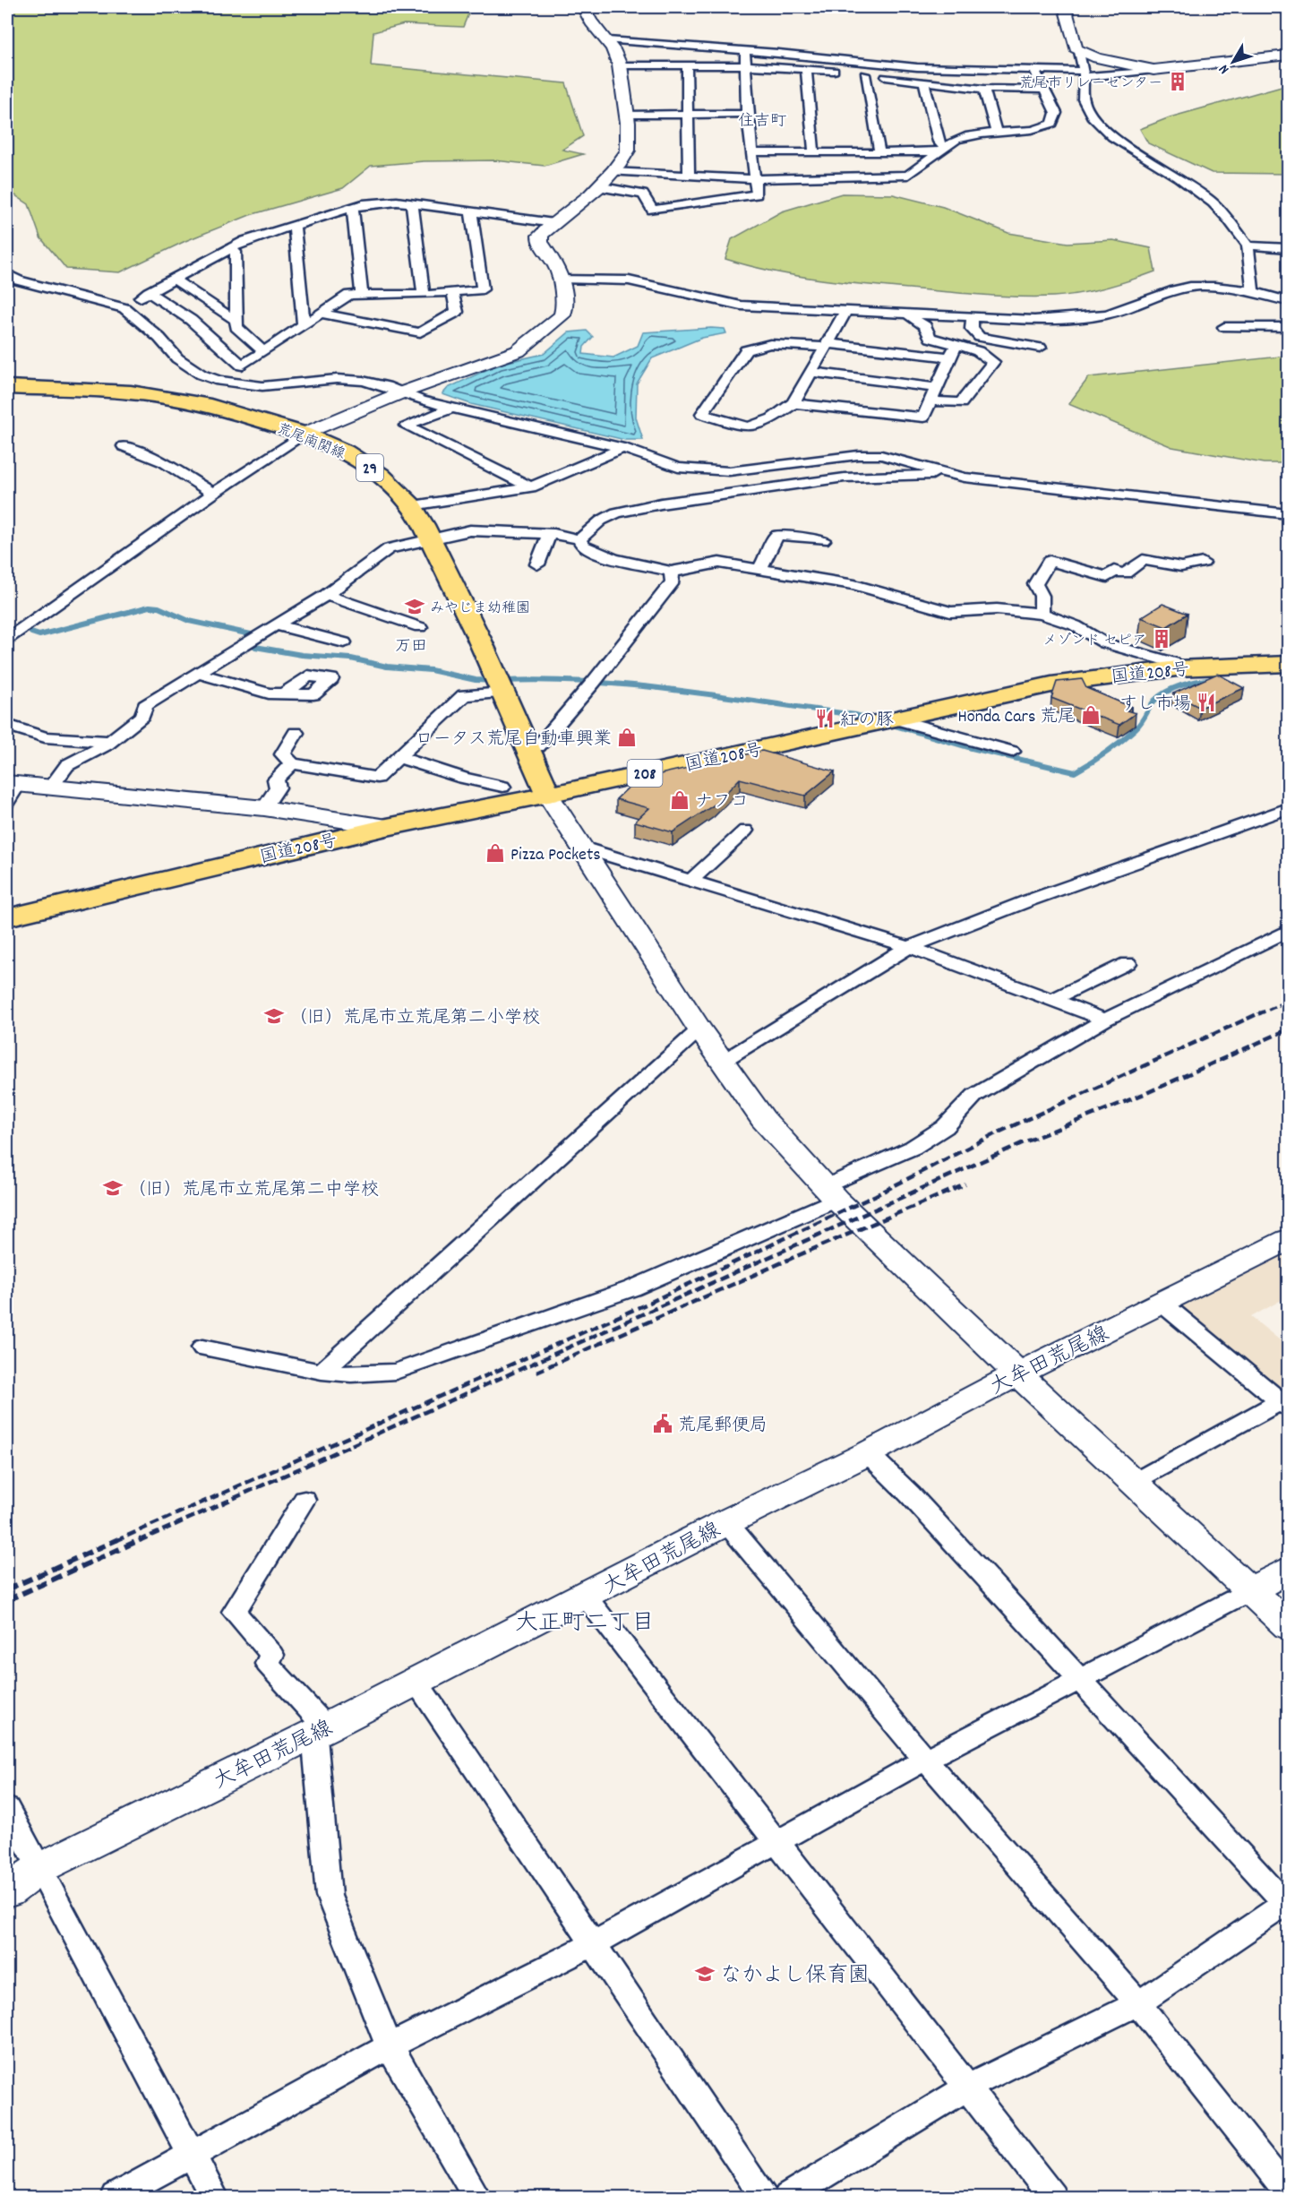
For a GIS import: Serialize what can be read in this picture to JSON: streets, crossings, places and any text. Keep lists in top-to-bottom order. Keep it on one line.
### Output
{"streets":{"main road":["荒尾南関線","29","国道208号","208"],"street":["大牟田荒尾線"]},"crossings":[["荒尾南関線","国道208号"]],"districts":["住吉町","万田","大正町二丁目"],"places":{"building":["荒尾市リレーセンター","メゾンド セピア"],"school or university":["みやじま幼稚園","（旧）荒尾市立荒尾第二小学校","（旧）荒尾市立荒尾第二中学校","なかよし保育園"],"restaurant":["すし市場","紅の豚"],"shop":["Honda Cars 荒尾","ロータス荒尾自動車興業","ナフコ","Pizza Pockets"],"public building":["荒尾郵便局"]},"north":"bottom left"}
